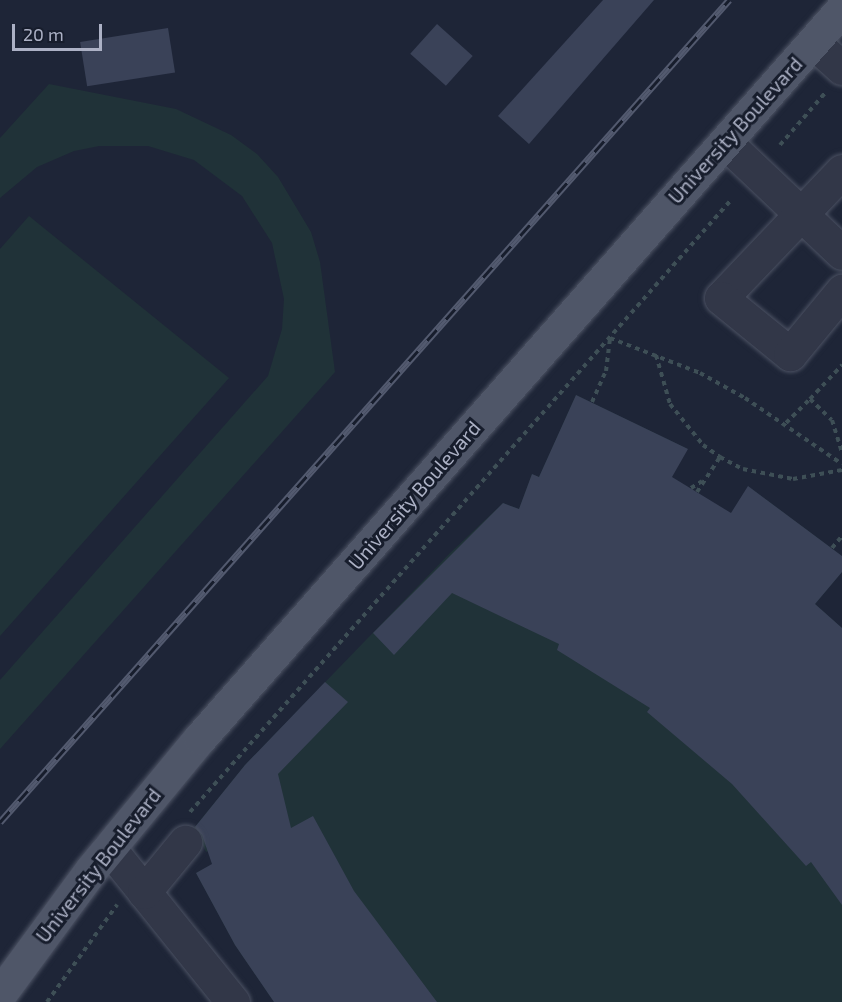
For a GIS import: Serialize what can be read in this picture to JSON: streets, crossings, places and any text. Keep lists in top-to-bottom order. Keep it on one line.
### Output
{"streets":{"main road":["University Boulevard"]},"scale_bar":"20 m"}
